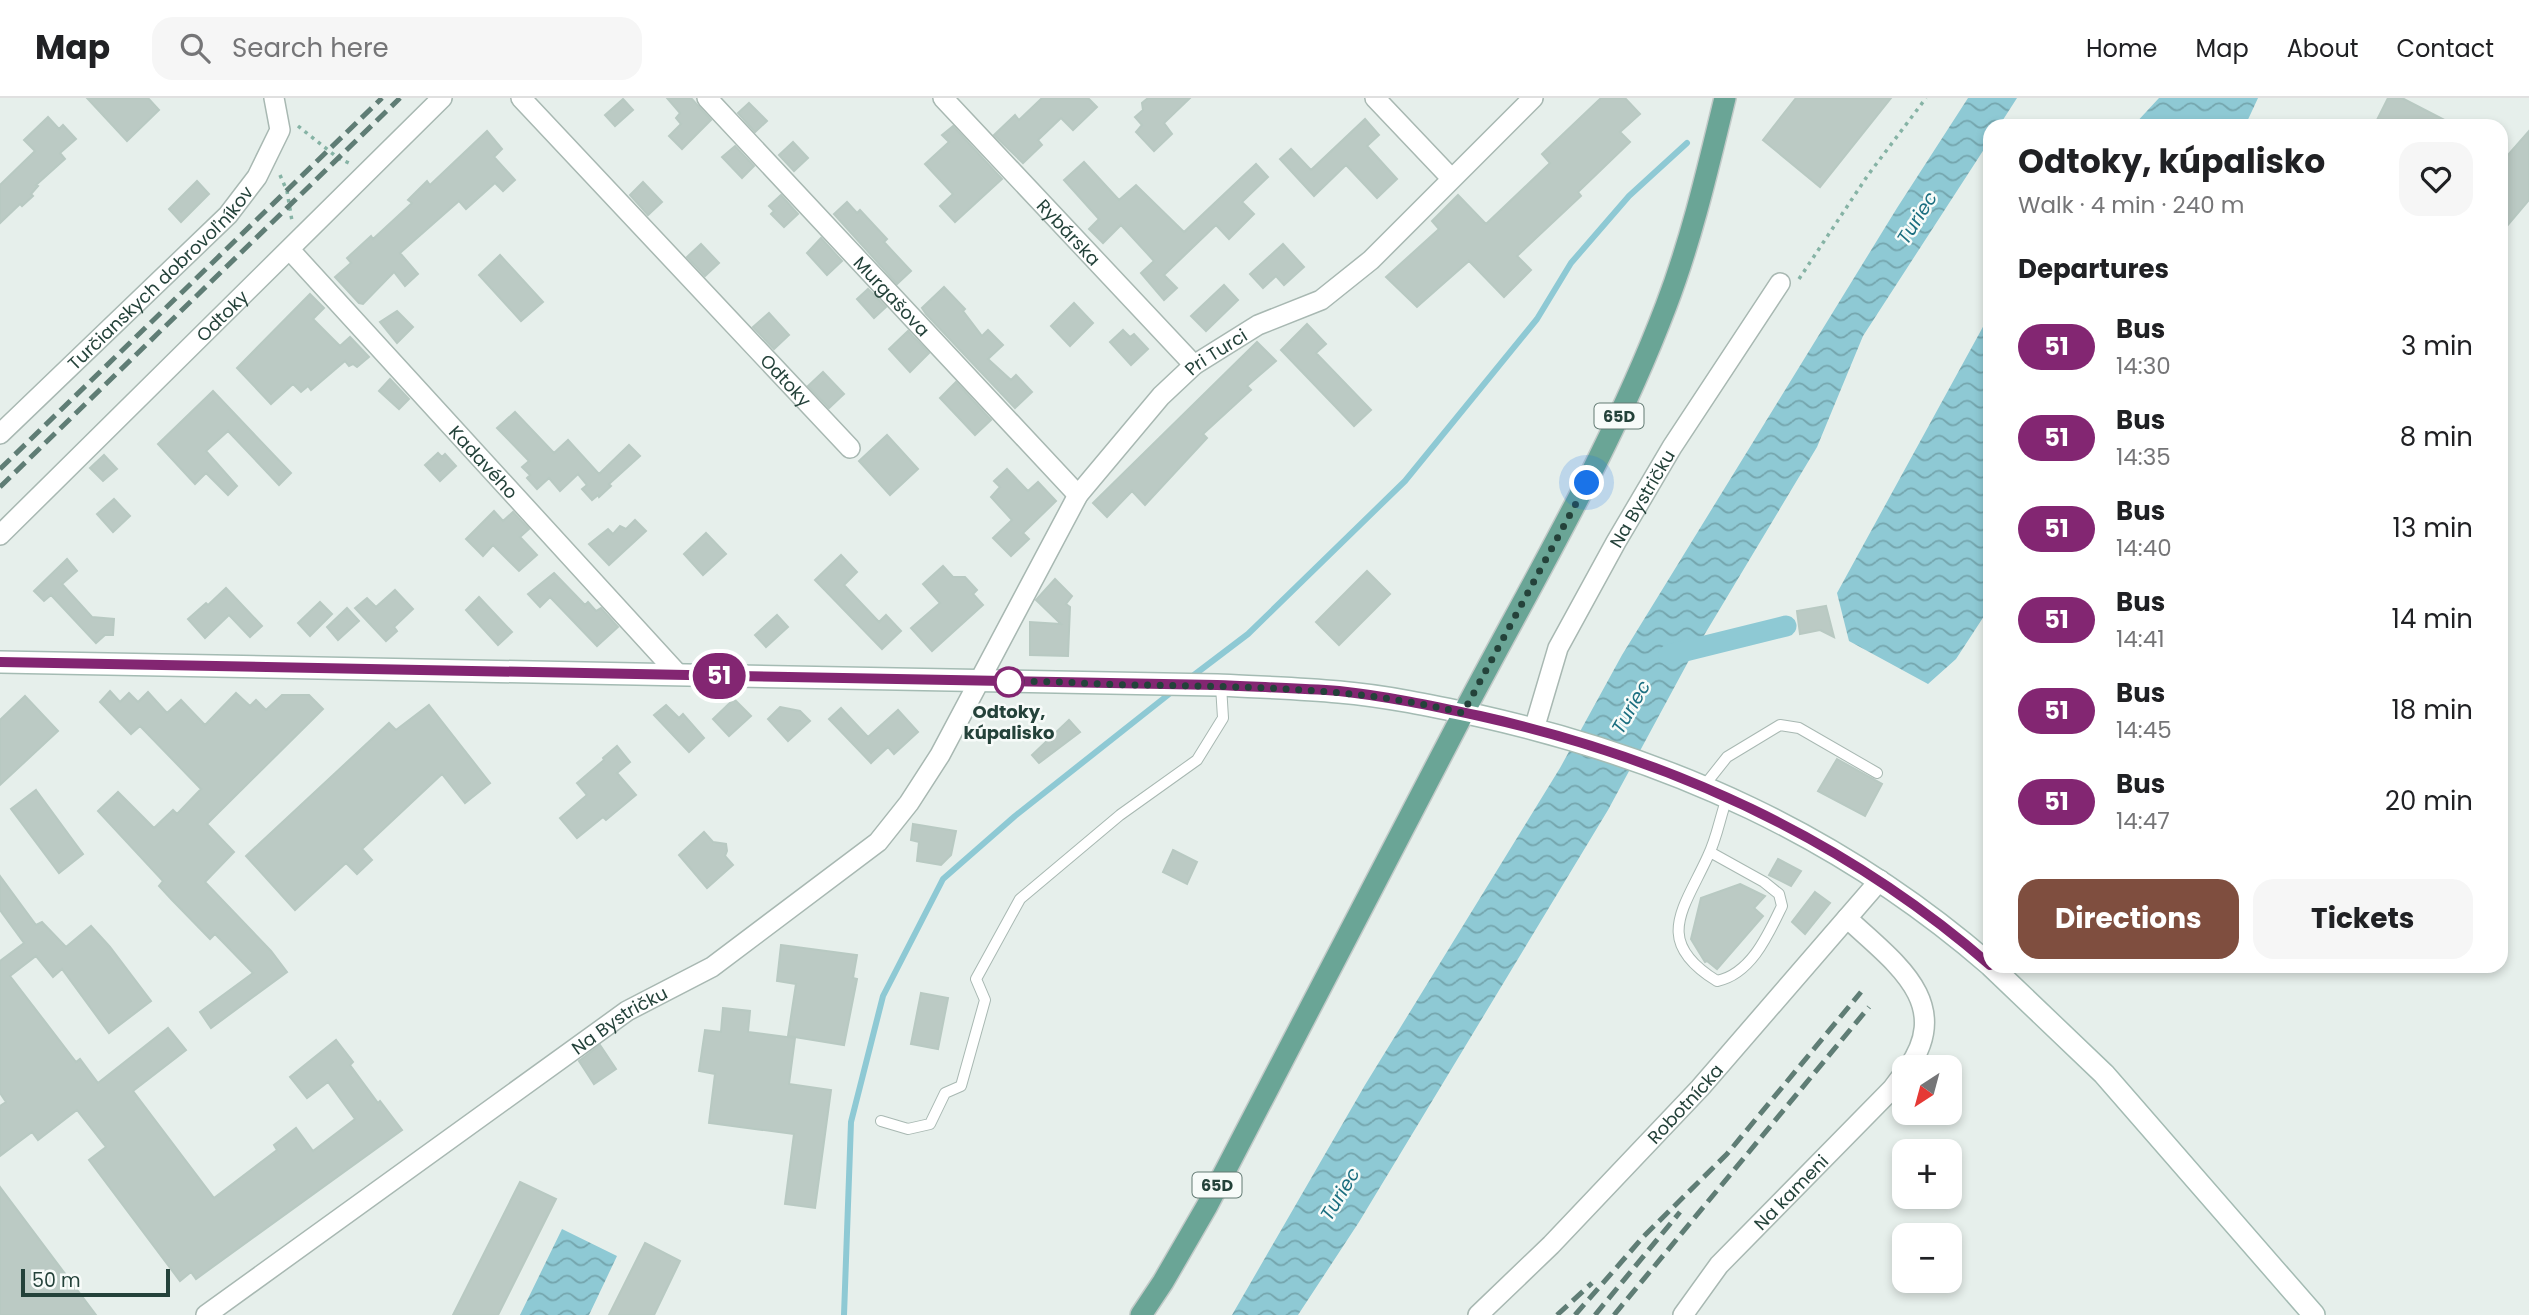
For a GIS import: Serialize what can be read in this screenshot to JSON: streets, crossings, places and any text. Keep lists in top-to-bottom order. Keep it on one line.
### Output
{"streets":{"main road":["65D"],"street":["Rybárska","Turčianskych dobrovoľníkov","Murgašova","Odtoky","Pri Turci","Kadavého","Na Bystričku","Robotnícka","Na kameni"]},"crossings":[["Rybárska","Pri Turci"],["Murgašova","Pri Turci"],["Odtoky","Kadavého"],["Pri Turci","Na Bystričku"]],"water":["Turiec"],"places":["Odtoky, kúpalisko"],"lines":["bus line 51"],"scale_bar":"50 m","north":"bottom left","page":{"header":"Map","search":"Search here","nav":["Home","Map","About","Contact"],"on_map":"51","heading":[["Odtoky, kúpalisko","Walk · 4 min · 240 m"],"Departures"],"list":[{"mark":"51","name":"Bus","note":"14:30","value":"3 min"},{"mark":"51","name":"Bus","note":"14:35","value":"8 min"},{"mark":"51","name":"Bus","note":"14:40","value":"13 min"},{"mark":"51","name":"Bus","note":"14:41","value":"14 min"},{"mark":"51","name":"Bus","note":"14:45","value":"18 min"},{"mark":"51","name":"Bus","note":"14:47","value":"20 min"}],"buttons":["Directions","Tickets"],"map_buttons":["+","−"],"scale":"50 m"}}
